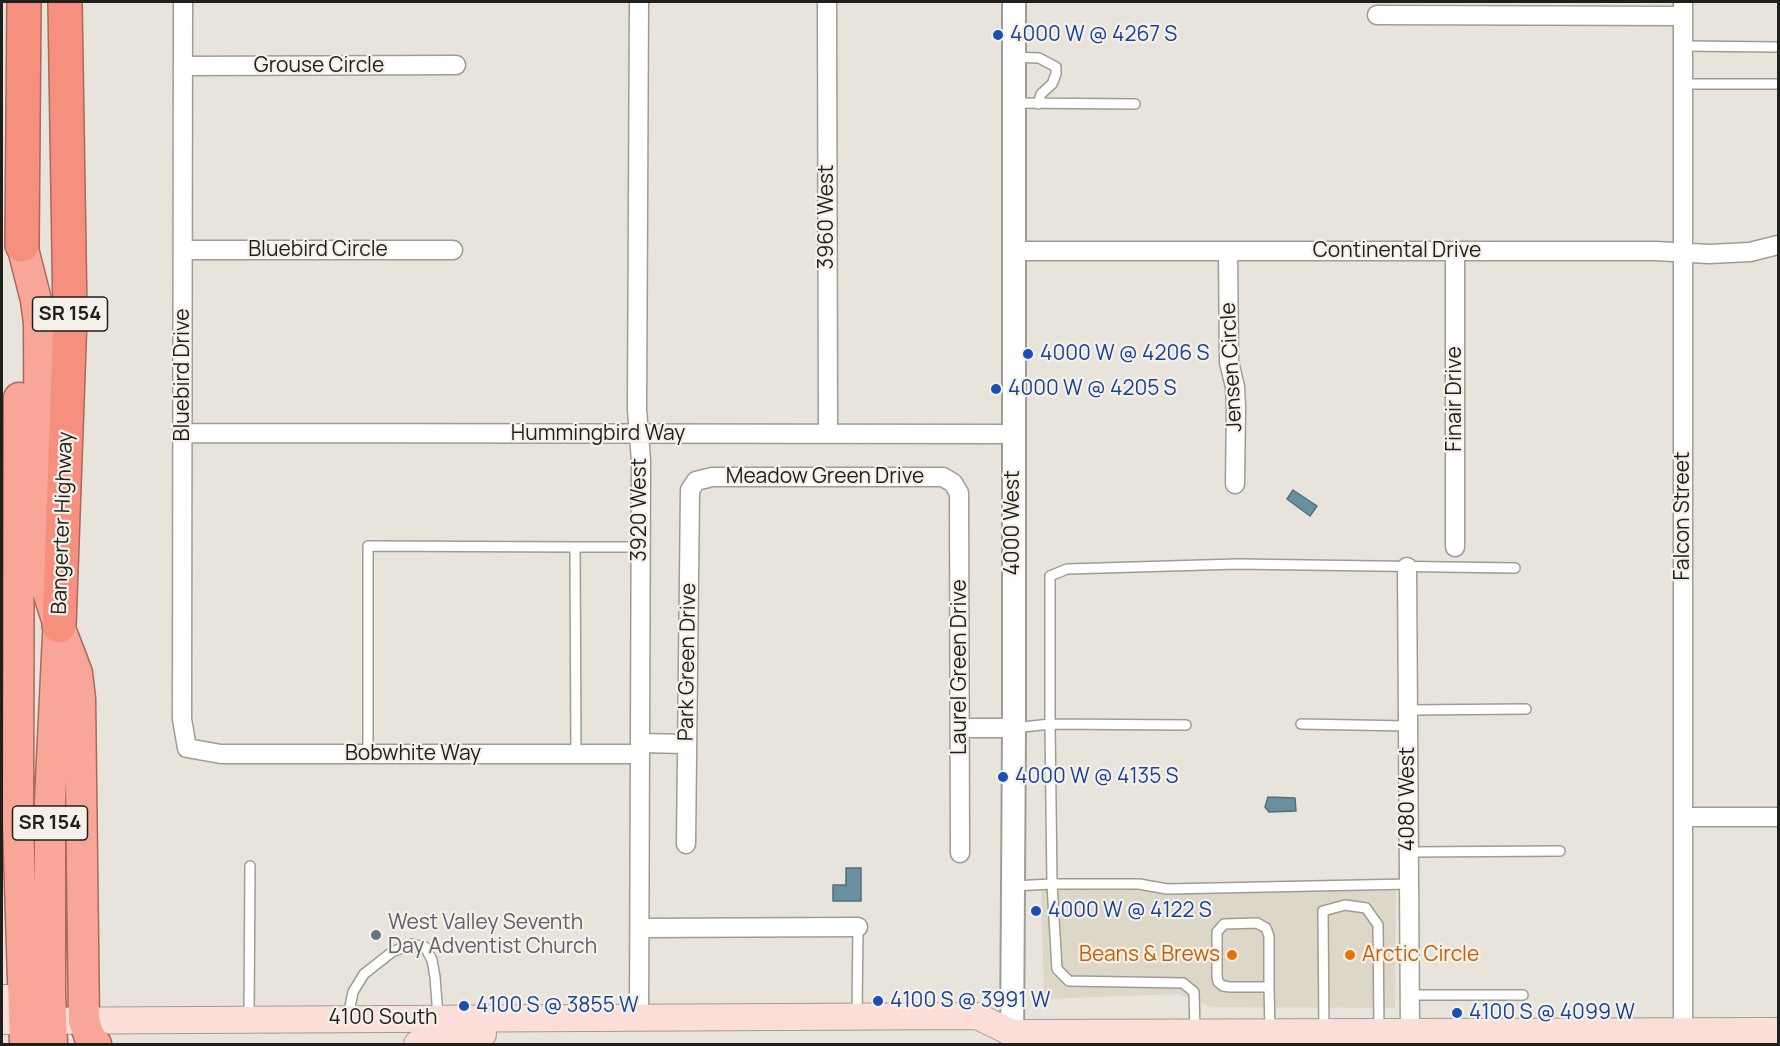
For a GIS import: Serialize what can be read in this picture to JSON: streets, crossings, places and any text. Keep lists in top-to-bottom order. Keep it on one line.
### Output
{"streets":{"highway":["SR 154","Bangerter Highway"],"main road":["4100 South"],"street":["Grouse Circle","3960 West","Bluebird Circle","Continental Drive","Jensen Circle","Bluebird Drive","Finair Drive","Hummingbird Way","Meadow Green Drive","3920 West","Falcon Street","4000 West","Park Green Drive","Laurel Green Drive","Bobwhite Way","4080 West"]},"crossings":[["Grouse Circle","Bluebird Drive"],["3960 West","Hummingbird Way"],["Bluebird Circle","Bluebird Drive"],["Continental Drive","Jensen Circle"],["Continental Drive","Finair Drive"],["Continental Drive","Falcon Street"],["Continental Drive","4000 West"],["Bluebird Drive","Hummingbird Way"],["Bluebird Drive","Bobwhite Way"],["Hummingbird Way","3920 West"],["Hummingbird Way","4000 West"],["Meadow Green Drive","Park Green Drive"],["Meadow Green Drive","Laurel Green Drive"],["3920 West","Bobwhite Way"],["3920 West","4100 South"],["Falcon Street","4100 South"],["Bangerter Highway","4100 South"],["4000 West","4100 South"],["Park Green Drive","Bobwhite Way"],["4080 West","4100 South"]],"places":["4000 W @ 4267 S","4000 W @ 4206 S","4000 W @ 4205 S","4000 W @ 4135 S","4000 W @ 4122 S","West Valley Seventh Day Adventist Church","Beans & Brews","Arctic Circle","4100 S @ 3991 W","4100 S @ 3855 W","4100 S @ 4099 W"]}
